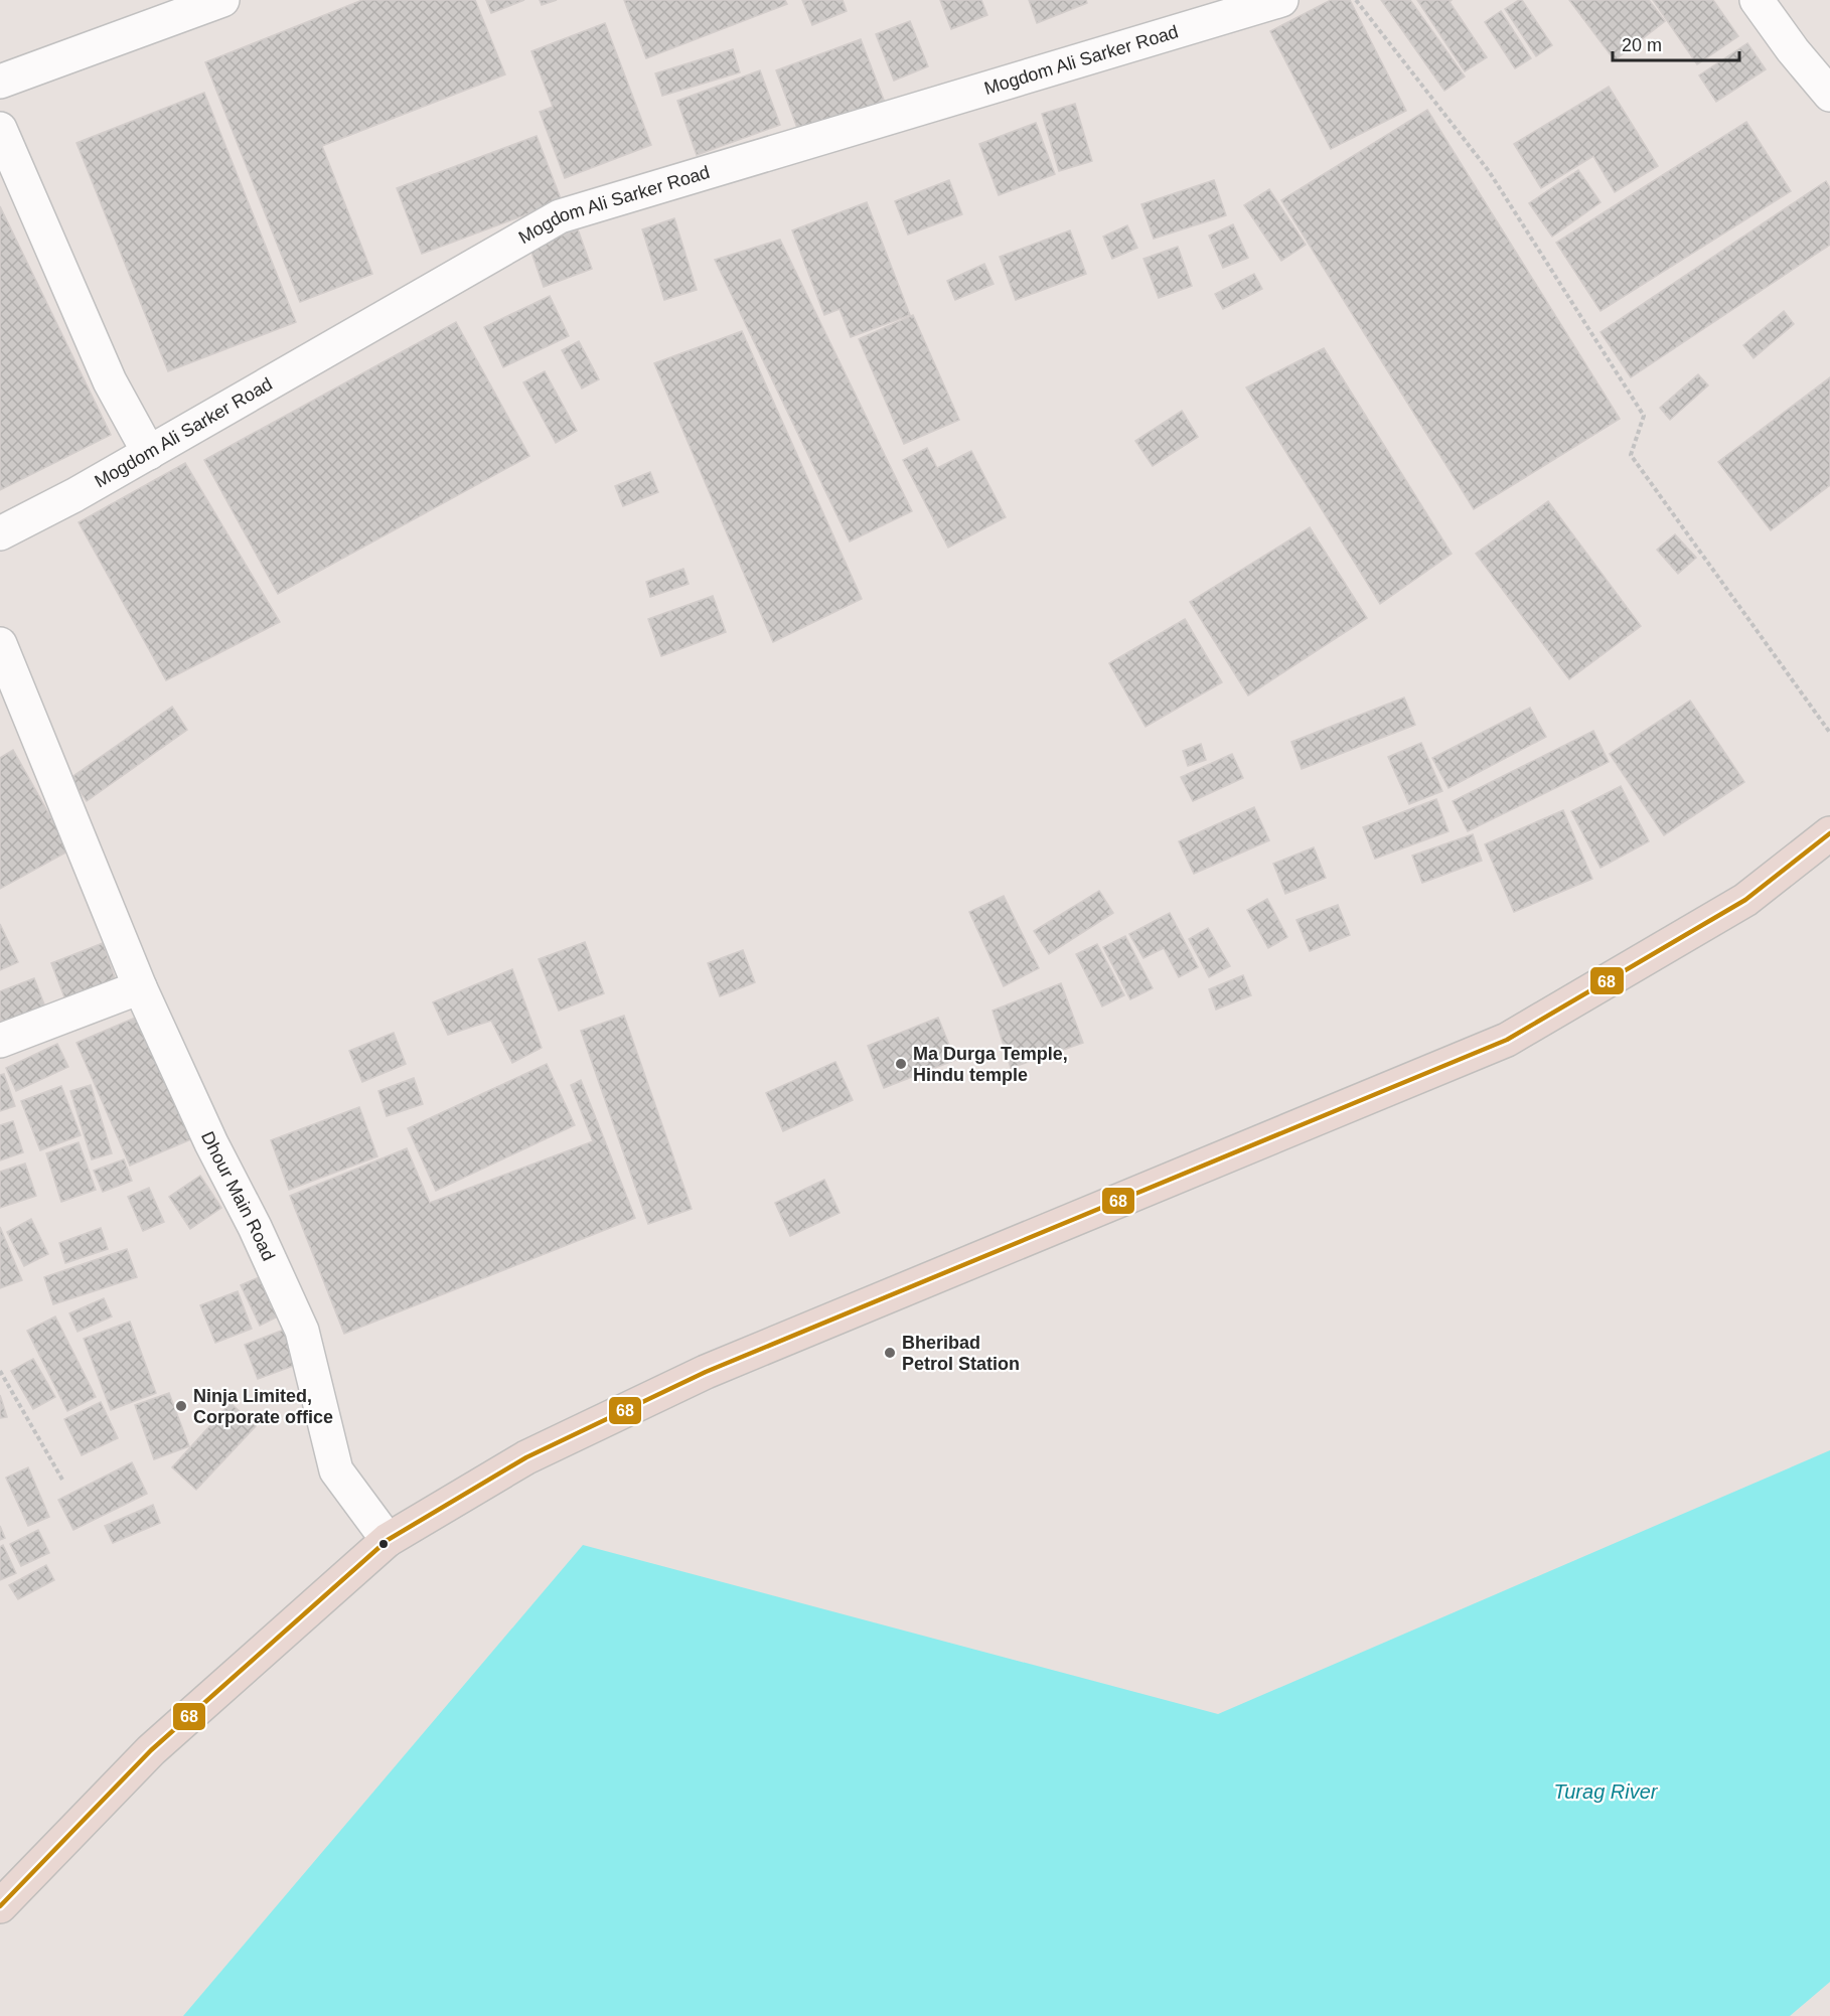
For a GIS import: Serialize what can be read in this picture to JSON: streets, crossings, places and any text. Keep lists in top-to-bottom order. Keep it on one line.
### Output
{"streets":{"street":["Mogdom Ali Sarker Road","Dhour Main Road"]},"water":["Turag River"],"places":["Ma Durga Temple, Hindu temple","Bheribad Petrol Station","Ninja Limited, Corporate office"],"lines":["transit line 68"],"scale_bar":"20 m"}
